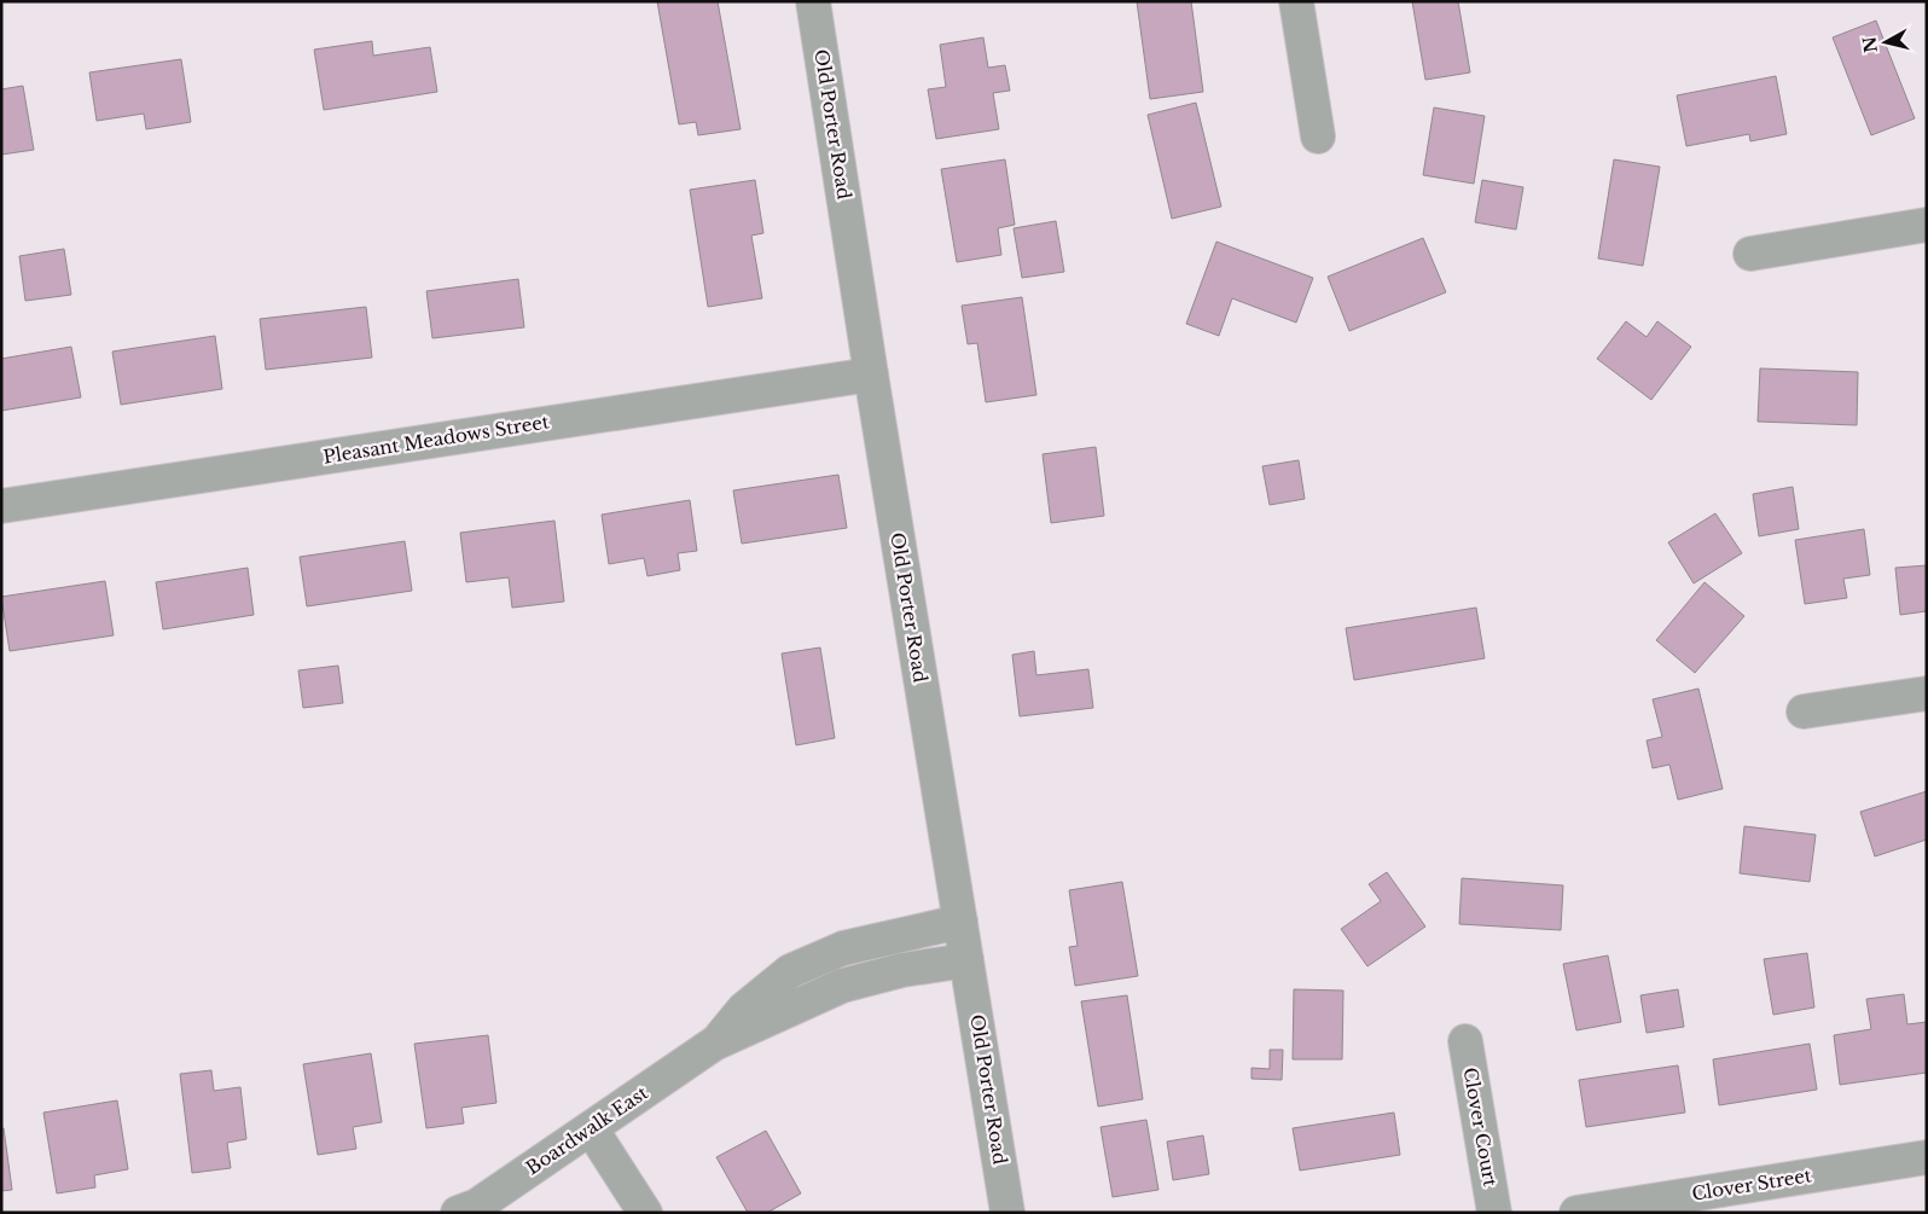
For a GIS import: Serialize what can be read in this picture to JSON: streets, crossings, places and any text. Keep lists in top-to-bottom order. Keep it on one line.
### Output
{"streets":{"street":["Old Porter Road","Pleasant Meadows Street","Clover Court","Boardwalk East","Clover Street"]},"crossings":[["Old Porter Road","Pleasant Meadows Street"],["Old Porter Road","Boardwalk East"]],"north":"left"}
